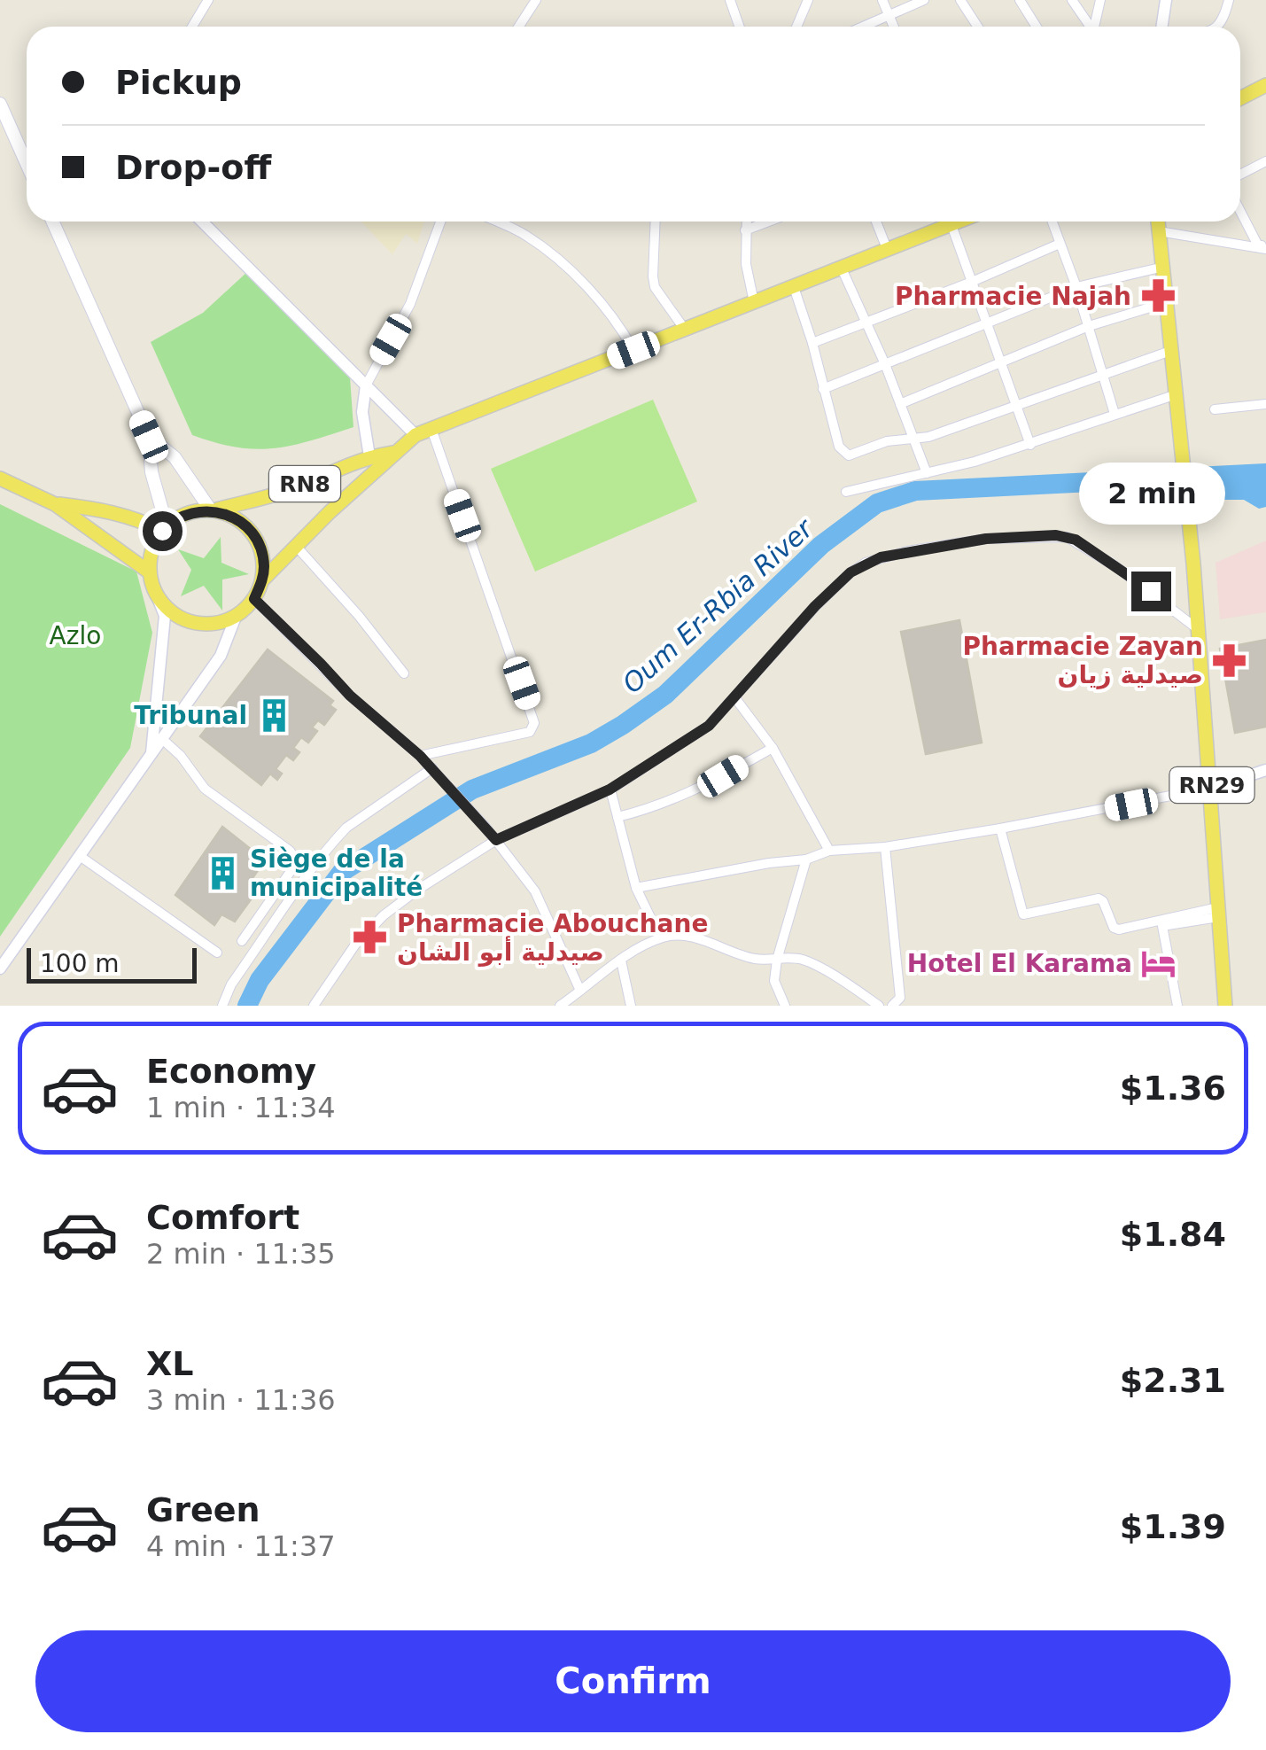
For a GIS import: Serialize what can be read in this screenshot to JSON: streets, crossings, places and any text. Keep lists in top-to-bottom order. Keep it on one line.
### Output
{"streets":{"main road":["RN8","RN29"]},"water":["Oum Er-Rbia River"],"parks":["Azlo"],"places":{"pharmacy":["Pharmacie Najah","Pharmacie Zayan صيدلية زيان","Pharmacie Abouchane صيدلية أبو الشان"],"building":["Tribunal","Siège de la municipalité"],"hotel":["Hotel El Karama"]},"scale_bar":"100 m","page":{"banner":["Pickup","Drop-off"],"bubble":"2 min","scale":"100 m","list":[{"name":"Economy","note":"1 min · 11:34","value":"$1.36"},{"name":"Comfort","note":"2 min · 11:35","value":"$1.84"},{"name":"XL","note":"3 min · 11:36","value":"$2.31"},{"name":"Green","note":"4 min · 11:37","value":"$1.39"}],"buttons":"Confirm"}}
